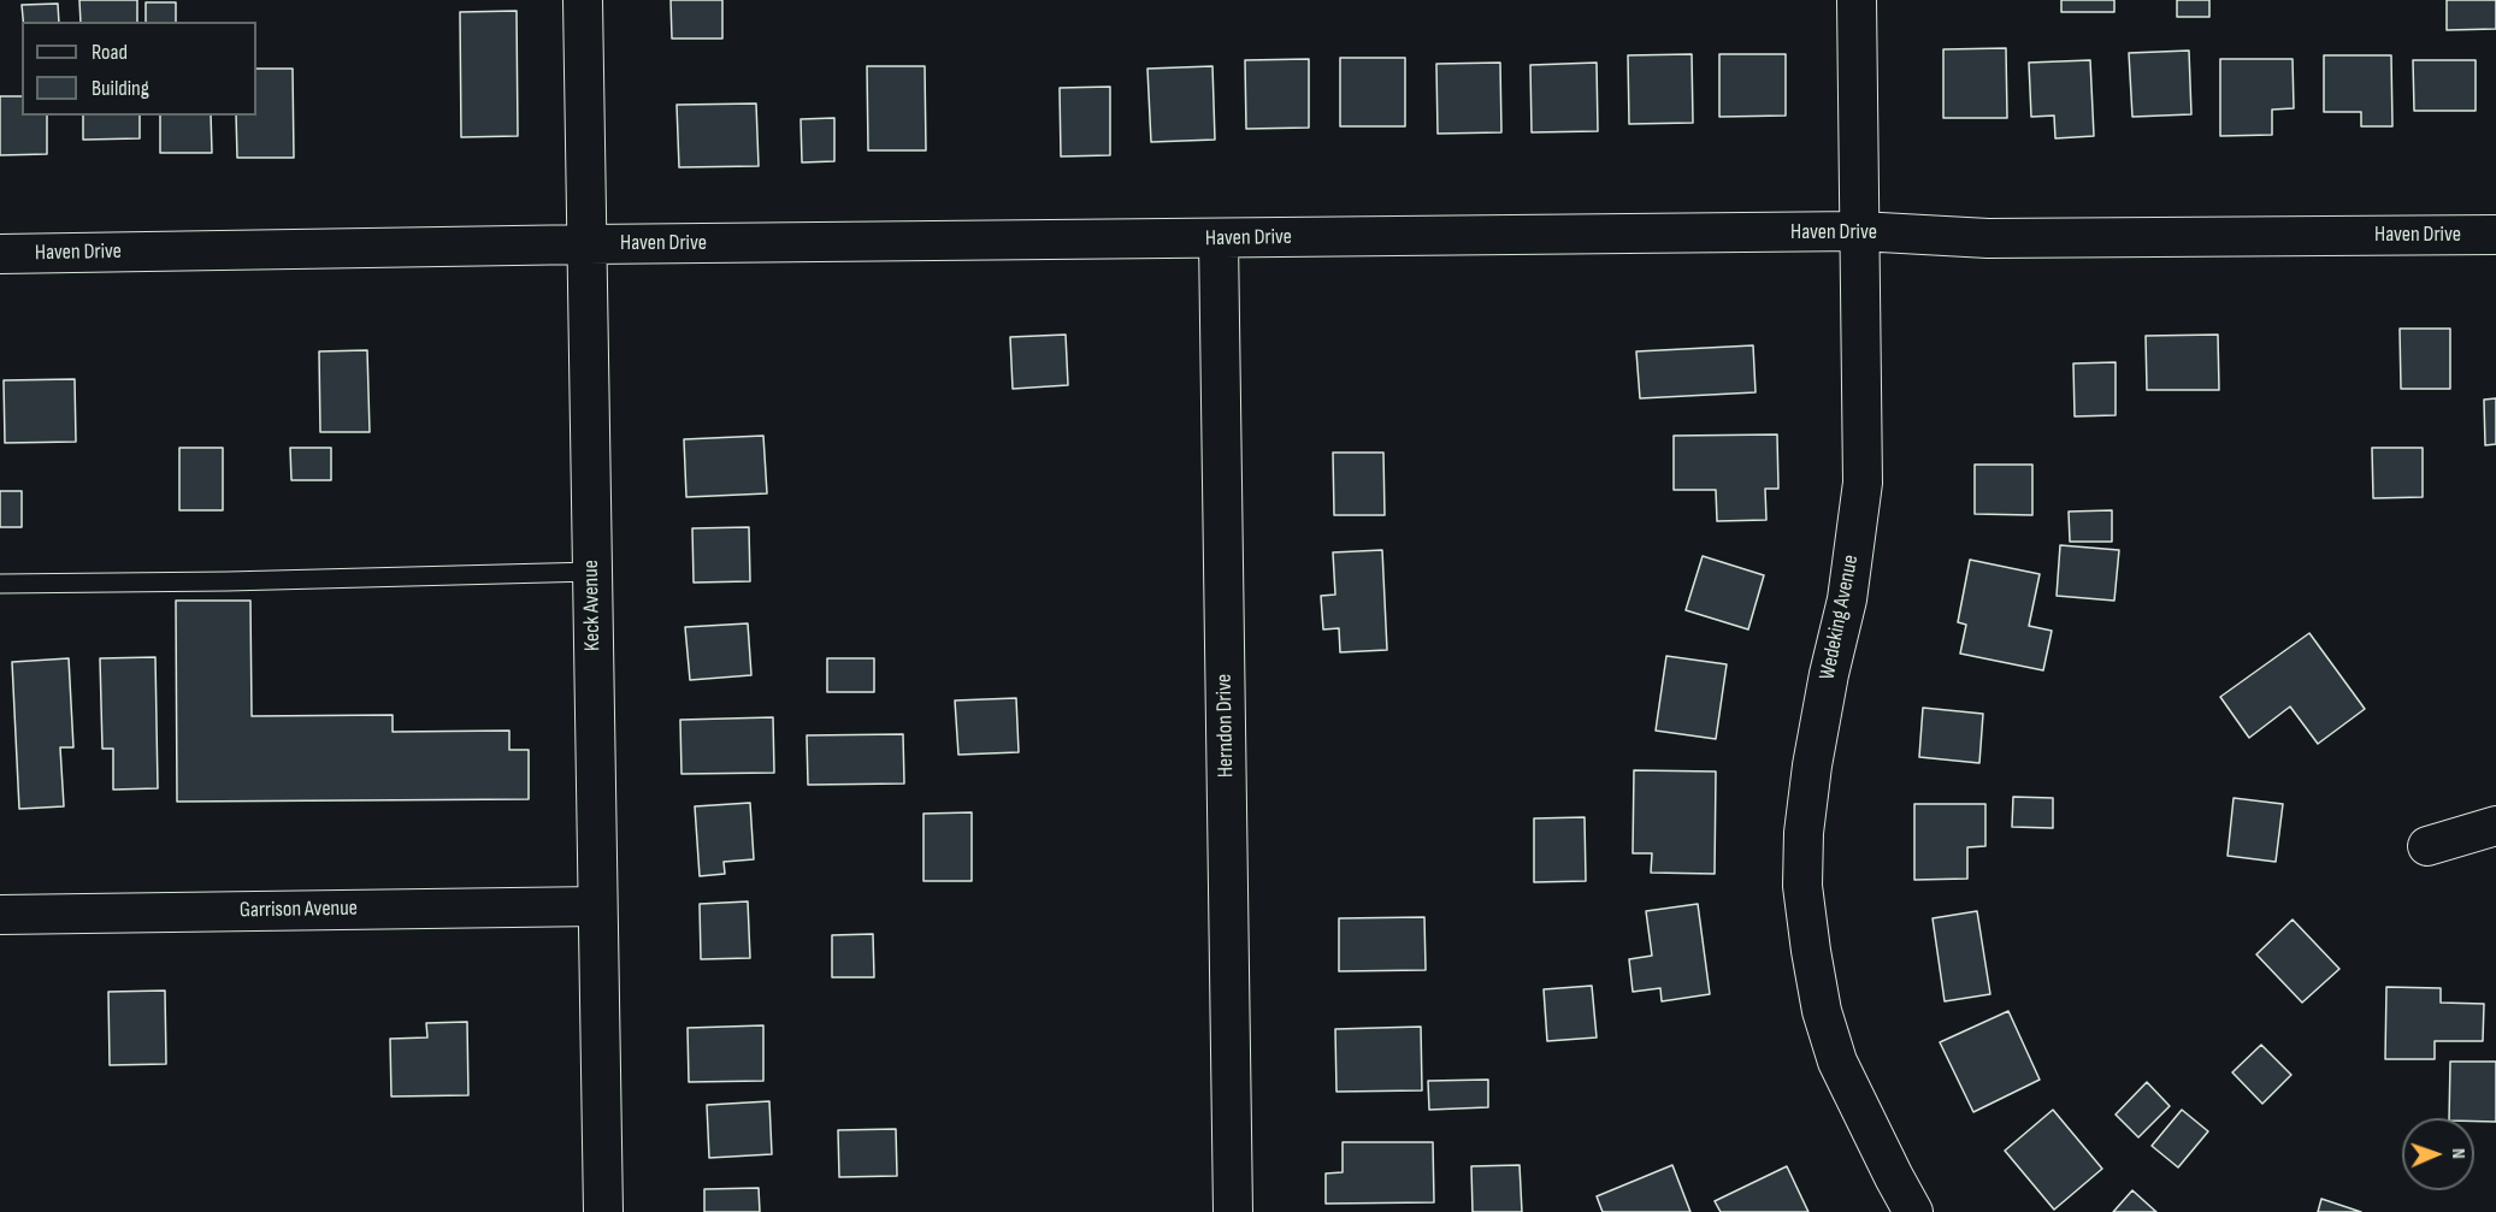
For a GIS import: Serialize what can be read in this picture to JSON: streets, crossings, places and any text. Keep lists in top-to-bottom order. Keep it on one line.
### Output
{"streets":{"street":["Haven Drive","Keck Avenue","Wedeking Avenue","Herndon Drive","Garrison Avenue"]},"crossings":[["Haven Drive","Keck Avenue"],["Haven Drive","Wedeking Avenue"],["Haven Drive","Herndon Drive"],["Keck Avenue","Garrison Avenue"]],"legend":["Road","Building"],"north":"right"}
